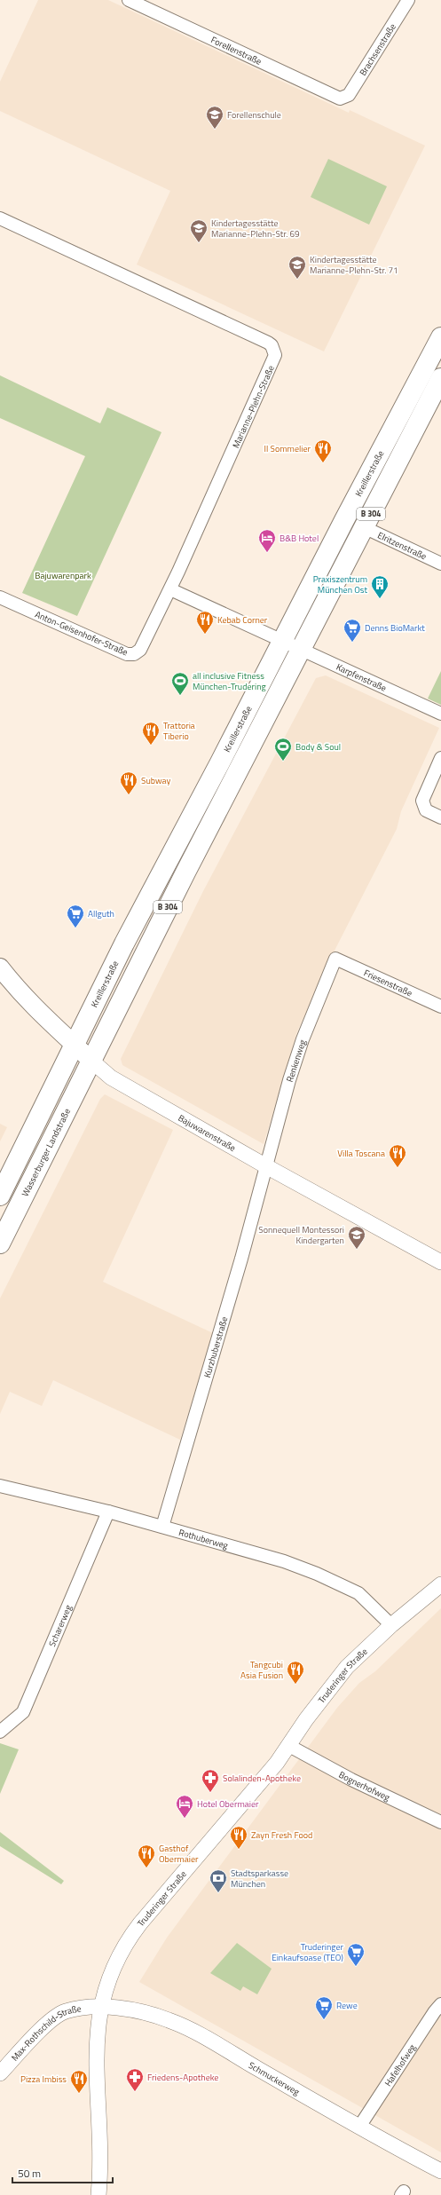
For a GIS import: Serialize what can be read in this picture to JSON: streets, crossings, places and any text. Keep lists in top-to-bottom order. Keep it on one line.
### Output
{"streets":{"main road":["Kreillerstraße","B 304","Bajuwarenstraße","Wasserburger Landstraße"],"street":["Brachsenstraße","Forellenstraße","Marianne-Plehn-Straße","Elritzenstraße","Anton-Geisenhofer-Straße","Karpfenstraße","Friesenstraße","Renkenweg","Kurzhuberstraße","Rothuberweg","Scharerweg","Truderinger Straße","Bognerhofweg","Max-Rothschild-Straße","Hafelhofweg","Schmuckerweg"]},"crossings":[["Brachsenstraße","Forellenstraße"],["Marianne-Plehn-Straße","Anton-Geisenhofer-Straße"],["Kreillerstraße","B 304"],["Kreillerstraße","Karpfenstraße"],["Kreillerstraße","Bajuwarenstraße"],["B 304","Elritzenstraße"],["B 304","Karpfenstraße"],["B 304","Bajuwarenstraße"],["B 304","Wasserburger Landstraße"],["Friesenstraße","Renkenweg"],["Renkenweg","Bajuwarenstraße"],["Renkenweg","Kurzhuberstraße"],["Bajuwarenstraße","Wasserburger Landstraße"],["Bajuwarenstraße","Kurzhuberstraße"],["Kurzhuberstraße","Rothuberweg"],["Rothuberweg","Scharerweg"],["Rothuberweg","Truderinger Straße"],["Truderinger Straße","Bognerhofweg"],["Truderinger Straße","Max-Rothschild-Straße"],["Truderinger Straße","Schmuckerweg"],["Max-Rothschild-Straße","Schmuckerweg"],["Hafelhofweg","Schmuckerweg"]],"parks":["Bajuwarenpark"],"places":{"school or university":["Forellenschule","Kindertagesstätte Marianne-Plehn-Str. 69","Kindertagesstätte Marianne-Plehn-Str. 71","Sonnequell Montessori Kindergarten"],"restaurant":["Il Sommelier","Kebab Corner","Trattoria Tiberio","Subway","Villa Toscana","Tangcubi Asia Fusion","Zayn Fresh Food","Gasthof Obermaier","Pizza Imbiss"],"hotel":["B&B Hotel","Hotel Obermaier"],"building":["Praxiszentrum München Ost"],"supermarket":["Denns BioMarkt","Allguth","Truderinger Einkaufsoase (TEO)","Rewe"],"sports":["all inclusive Fitness München-Trudering","Body & Soul"],"pharmacy":["Solalinden-Apotheke","Friedens-Apotheke"],"bank":["Stadtsparkasse München"]},"scale_bar":"50 m"}
